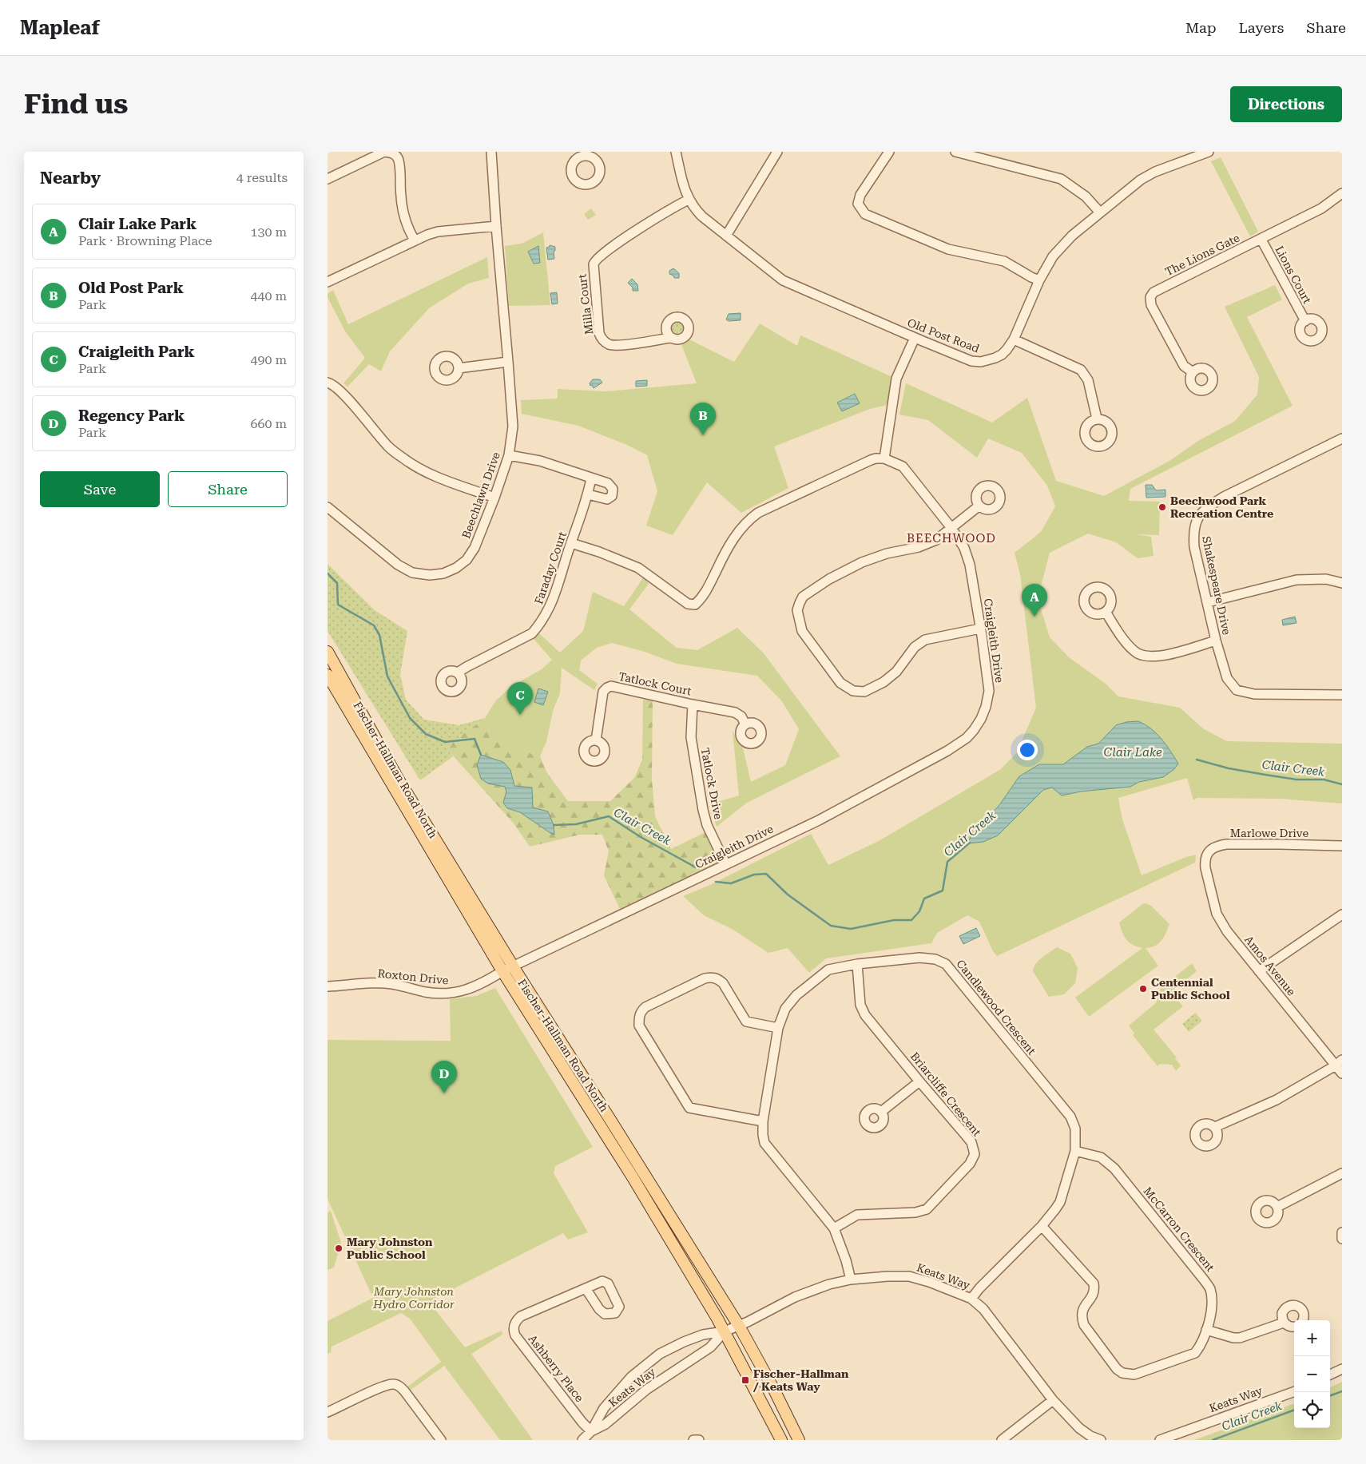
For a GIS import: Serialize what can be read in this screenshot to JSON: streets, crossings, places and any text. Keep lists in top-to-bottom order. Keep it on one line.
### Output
{"streets":{"main road":["Fischer-Hallman Road North"],"street":["The Lions Gate","Lions Court","Milla Court","Old Post Road","Beechlawn Drive","Faraday Court","Shakespeare Drive","Craigleith Drive","Tatlock Court","Tatlock Drive","Marlowe Drive","Amos Avenue","Roxton Drive","Candlewood Crescent","Briarcliffe Crescent","McCarron Crescent","Keats Way","Ashberry Place"]},"crossings":[["The Lions Gate","Lions Court"],["Milla Court","Old Post Road"],["Craigleith Drive","Fischer-Hallman Road North"],["Craigleith Drive","Tatlock Drive"],["Craigleith Drive","Roxton Drive"],["Tatlock Court","Tatlock Drive"],["Fischer-Hallman Road North","Roxton Drive"],["Fischer-Hallman Road North","Keats Way"],["Marlowe Drive","Amos Avenue"],["Candlewood Crescent","Briarcliffe Crescent"],["Candlewood Crescent","McCarron Crescent"],["Candlewood Crescent","Keats Way"],["Keats Way","Ashberry Place"]],"districts":["BEECHWOOD"],"water":["Clair Lake","Clair Creek"],"parks":["Mary Johnston Hydro Corridor"],"places":{"other":["Beechwood Park Recreation Centre","Centennial Public School","Mary Johnston Public School"],"transit":["Fischer-Hallman / Keats Way"]},"page":{"header":"Mapleaf","nav":["Map","Layers","Share"],"buttons":["Directions",["Save","Share"]],"title":"Find us","heading":["Nearby","4 results"],"list":[{"mark":"A","name":"Clair Lake Park","note":"Park · Browning Place","value":"130 m"},{"mark":"B","name":"Old Post Park","note":"Park","value":"440 m"},{"mark":"C","name":"Craigleith Park","note":"Park","value":"490 m"},{"mark":"D","name":"Regency Park","note":"Park","value":"660 m"}],"pins":["B","A","C","D"],"map_buttons":["+","−"]}}
